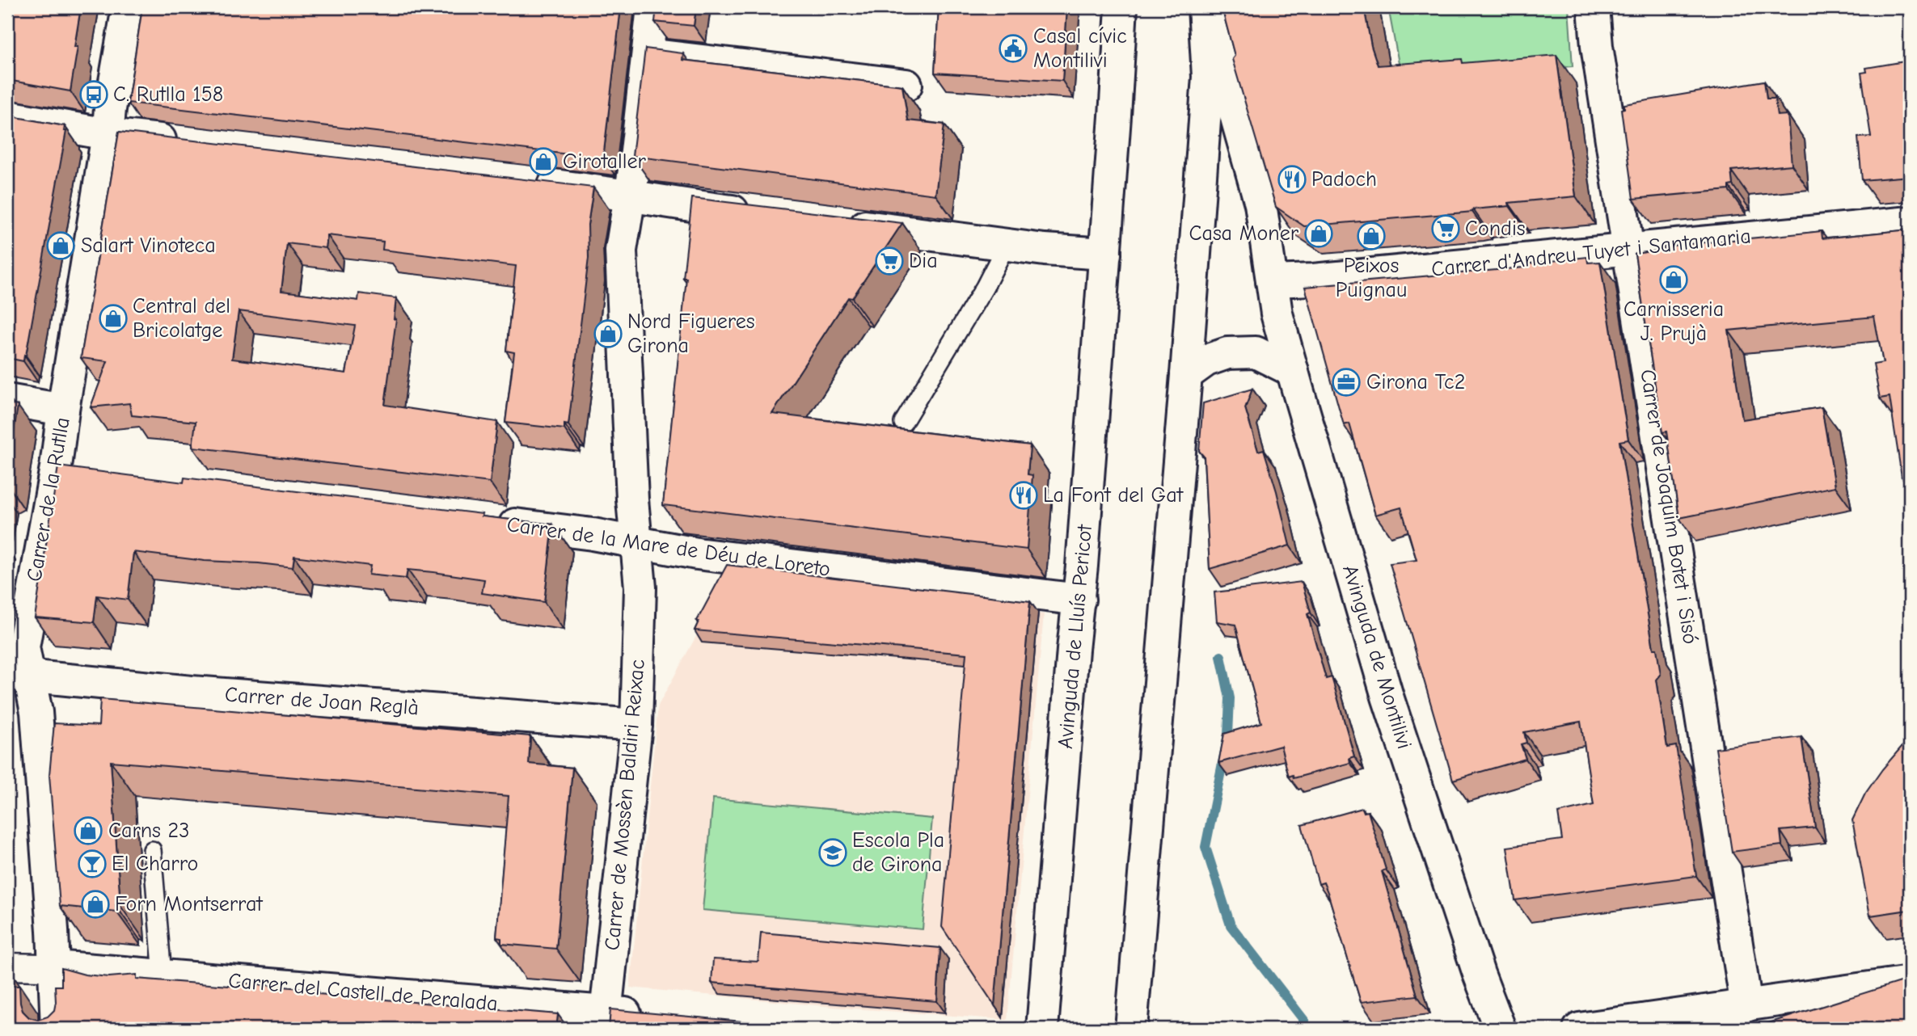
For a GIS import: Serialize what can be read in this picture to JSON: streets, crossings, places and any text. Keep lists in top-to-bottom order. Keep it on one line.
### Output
{"streets":{"street":["Carrer d'Andreu Tuyet i Santamaria","Carrer de la Rutlla","Carrer de Joaquim Botet i Sisó","Carrer de la Mare de Déu de Loreto","Avinguda de Lluís Pericot","Avinguda de Montilivi","Carrer de Joan Reglà","Carrer de Mossèn Baldiri Reixac","Carrer del Castell de Peralada"]},"crossings":[["Carrer d'Andreu Tuyet i Santamaria","Carrer de Joaquim Botet i Sisó"],["Carrer d'Andreu Tuyet i Santamaria","Avinguda de Montilivi"],["Carrer de la Rutlla","Carrer de Joan Reglà"],["Carrer de la Rutlla","Carrer del Castell de Peralada"],["Carrer de la Mare de Déu de Loreto","Avinguda de Lluís Pericot"],["Carrer de la Mare de Déu de Loreto","Carrer de Mossèn Baldiri Reixac"],["Carrer de Joan Reglà","Carrer de Mossèn Baldiri Reixac"],["Carrer de Mossèn Baldiri Reixac","Carrer del Castell de Peralada"]],"places":{"public building":["Casal cívic Montilivi"],"bus stop":["C. Rutlla 158"],"shop":["Girotaller","Casa Moner","Peixos Puignau","Salart Vinoteca","Carnisseria J. Prujà","Central del Bricolatge","Nord Figueres Girona","Carns 23","Forn Montserrat"],"restaurant":["Padoch","La Font del Gat"],"supermarket":["Condis","Dia"],"office":["Girona Tc2"],"school or university":["Escola Pla de Girona"],"bar":["El Charro"]}}
